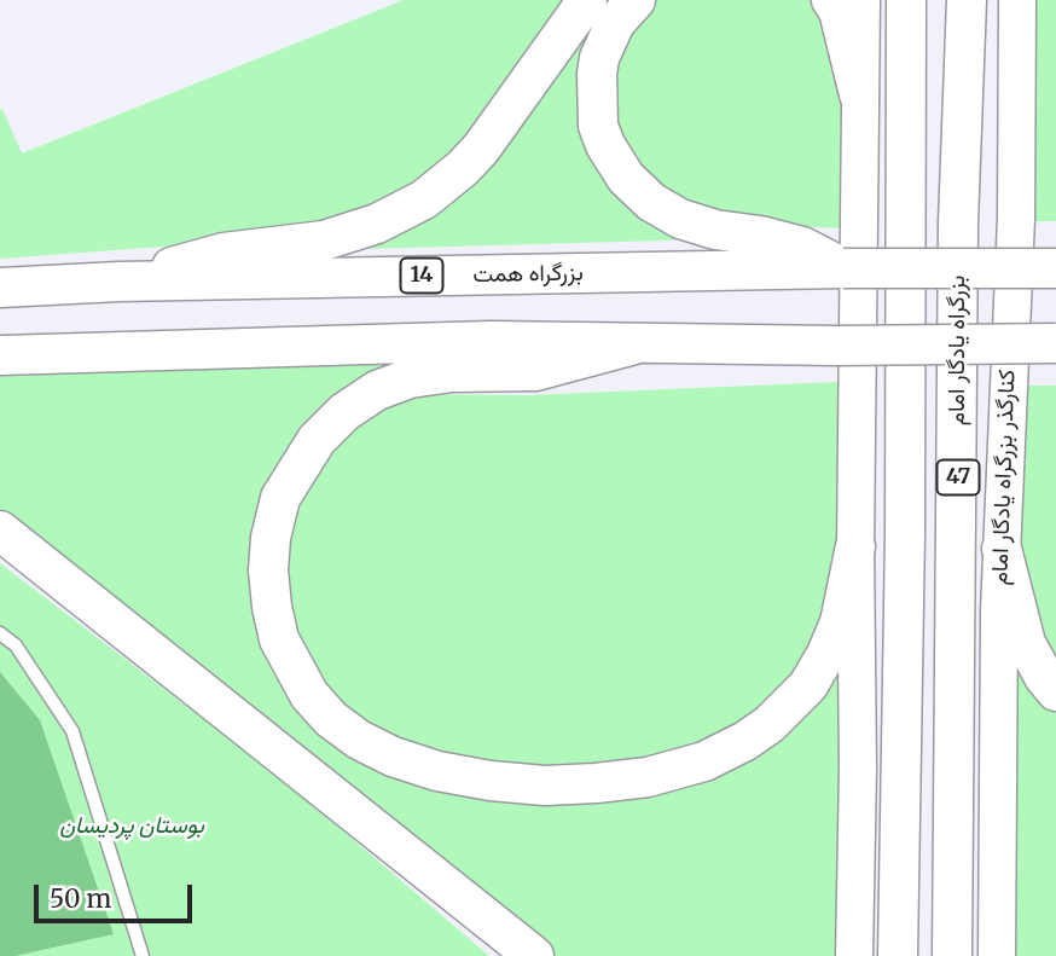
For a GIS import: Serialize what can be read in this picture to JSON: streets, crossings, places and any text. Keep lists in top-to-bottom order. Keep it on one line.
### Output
{"streets":{"highway":["بزرگراه همت","14","بزرگراه یادگار امام","47"],"main road":["کنارگذر بزرگراه یادگار امام"]},"parks":["بوستان پردیسان"],"scale_bar":"50 m"}
